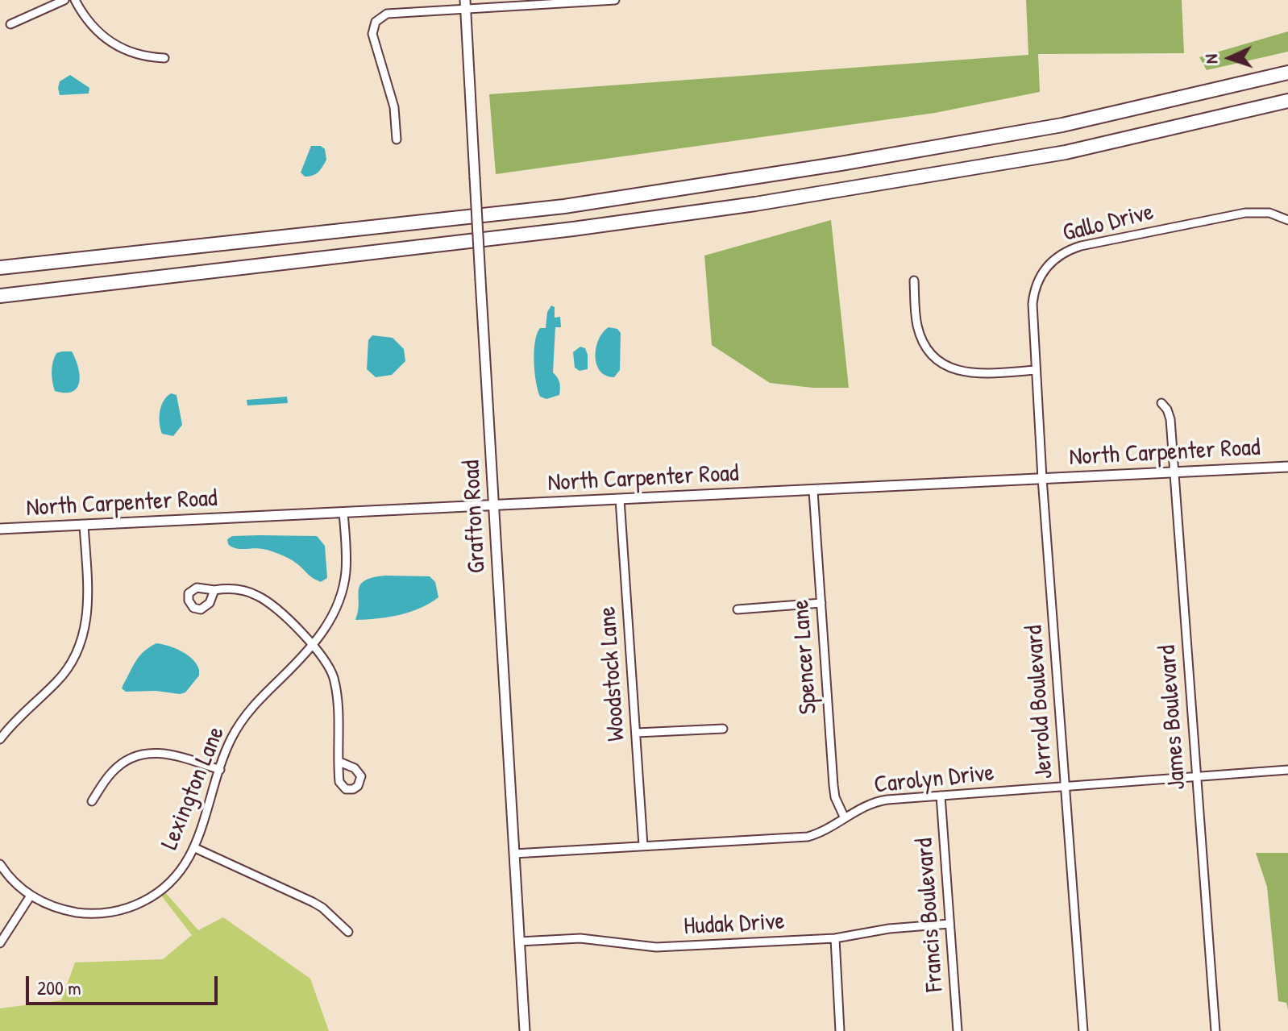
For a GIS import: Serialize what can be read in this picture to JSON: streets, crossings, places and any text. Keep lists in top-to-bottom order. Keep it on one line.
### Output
{"streets":{"street":["Gallo Drive","North Carpenter Road","Grafton Road","Spencer Lane","Woodstock Lane","Jerrold Boulevard","James Boulevard","Carolyn Drive","Lexington Lane","Francis Boulevard","Hudak Drive"]},"crossings":[["Gallo Drive","Jerrold Boulevard"],["North Carpenter Road","Grafton Road"],["North Carpenter Road","Spencer Lane"],["North Carpenter Road","Woodstock Lane"],["North Carpenter Road","Jerrold Boulevard"],["North Carpenter Road","James Boulevard"],["North Carpenter Road","Lexington Lane"],["Grafton Road","Carolyn Drive"],["Grafton Road","Hudak Drive"],["Spencer Lane","Carolyn Drive"],["Woodstock Lane","Carolyn Drive"],["Jerrold Boulevard","Carolyn Drive"],["James Boulevard","Carolyn Drive"],["Carolyn Drive","Francis Boulevard"],["Francis Boulevard","Hudak Drive"]],"scale_bar":"200 m","north":"left"}
